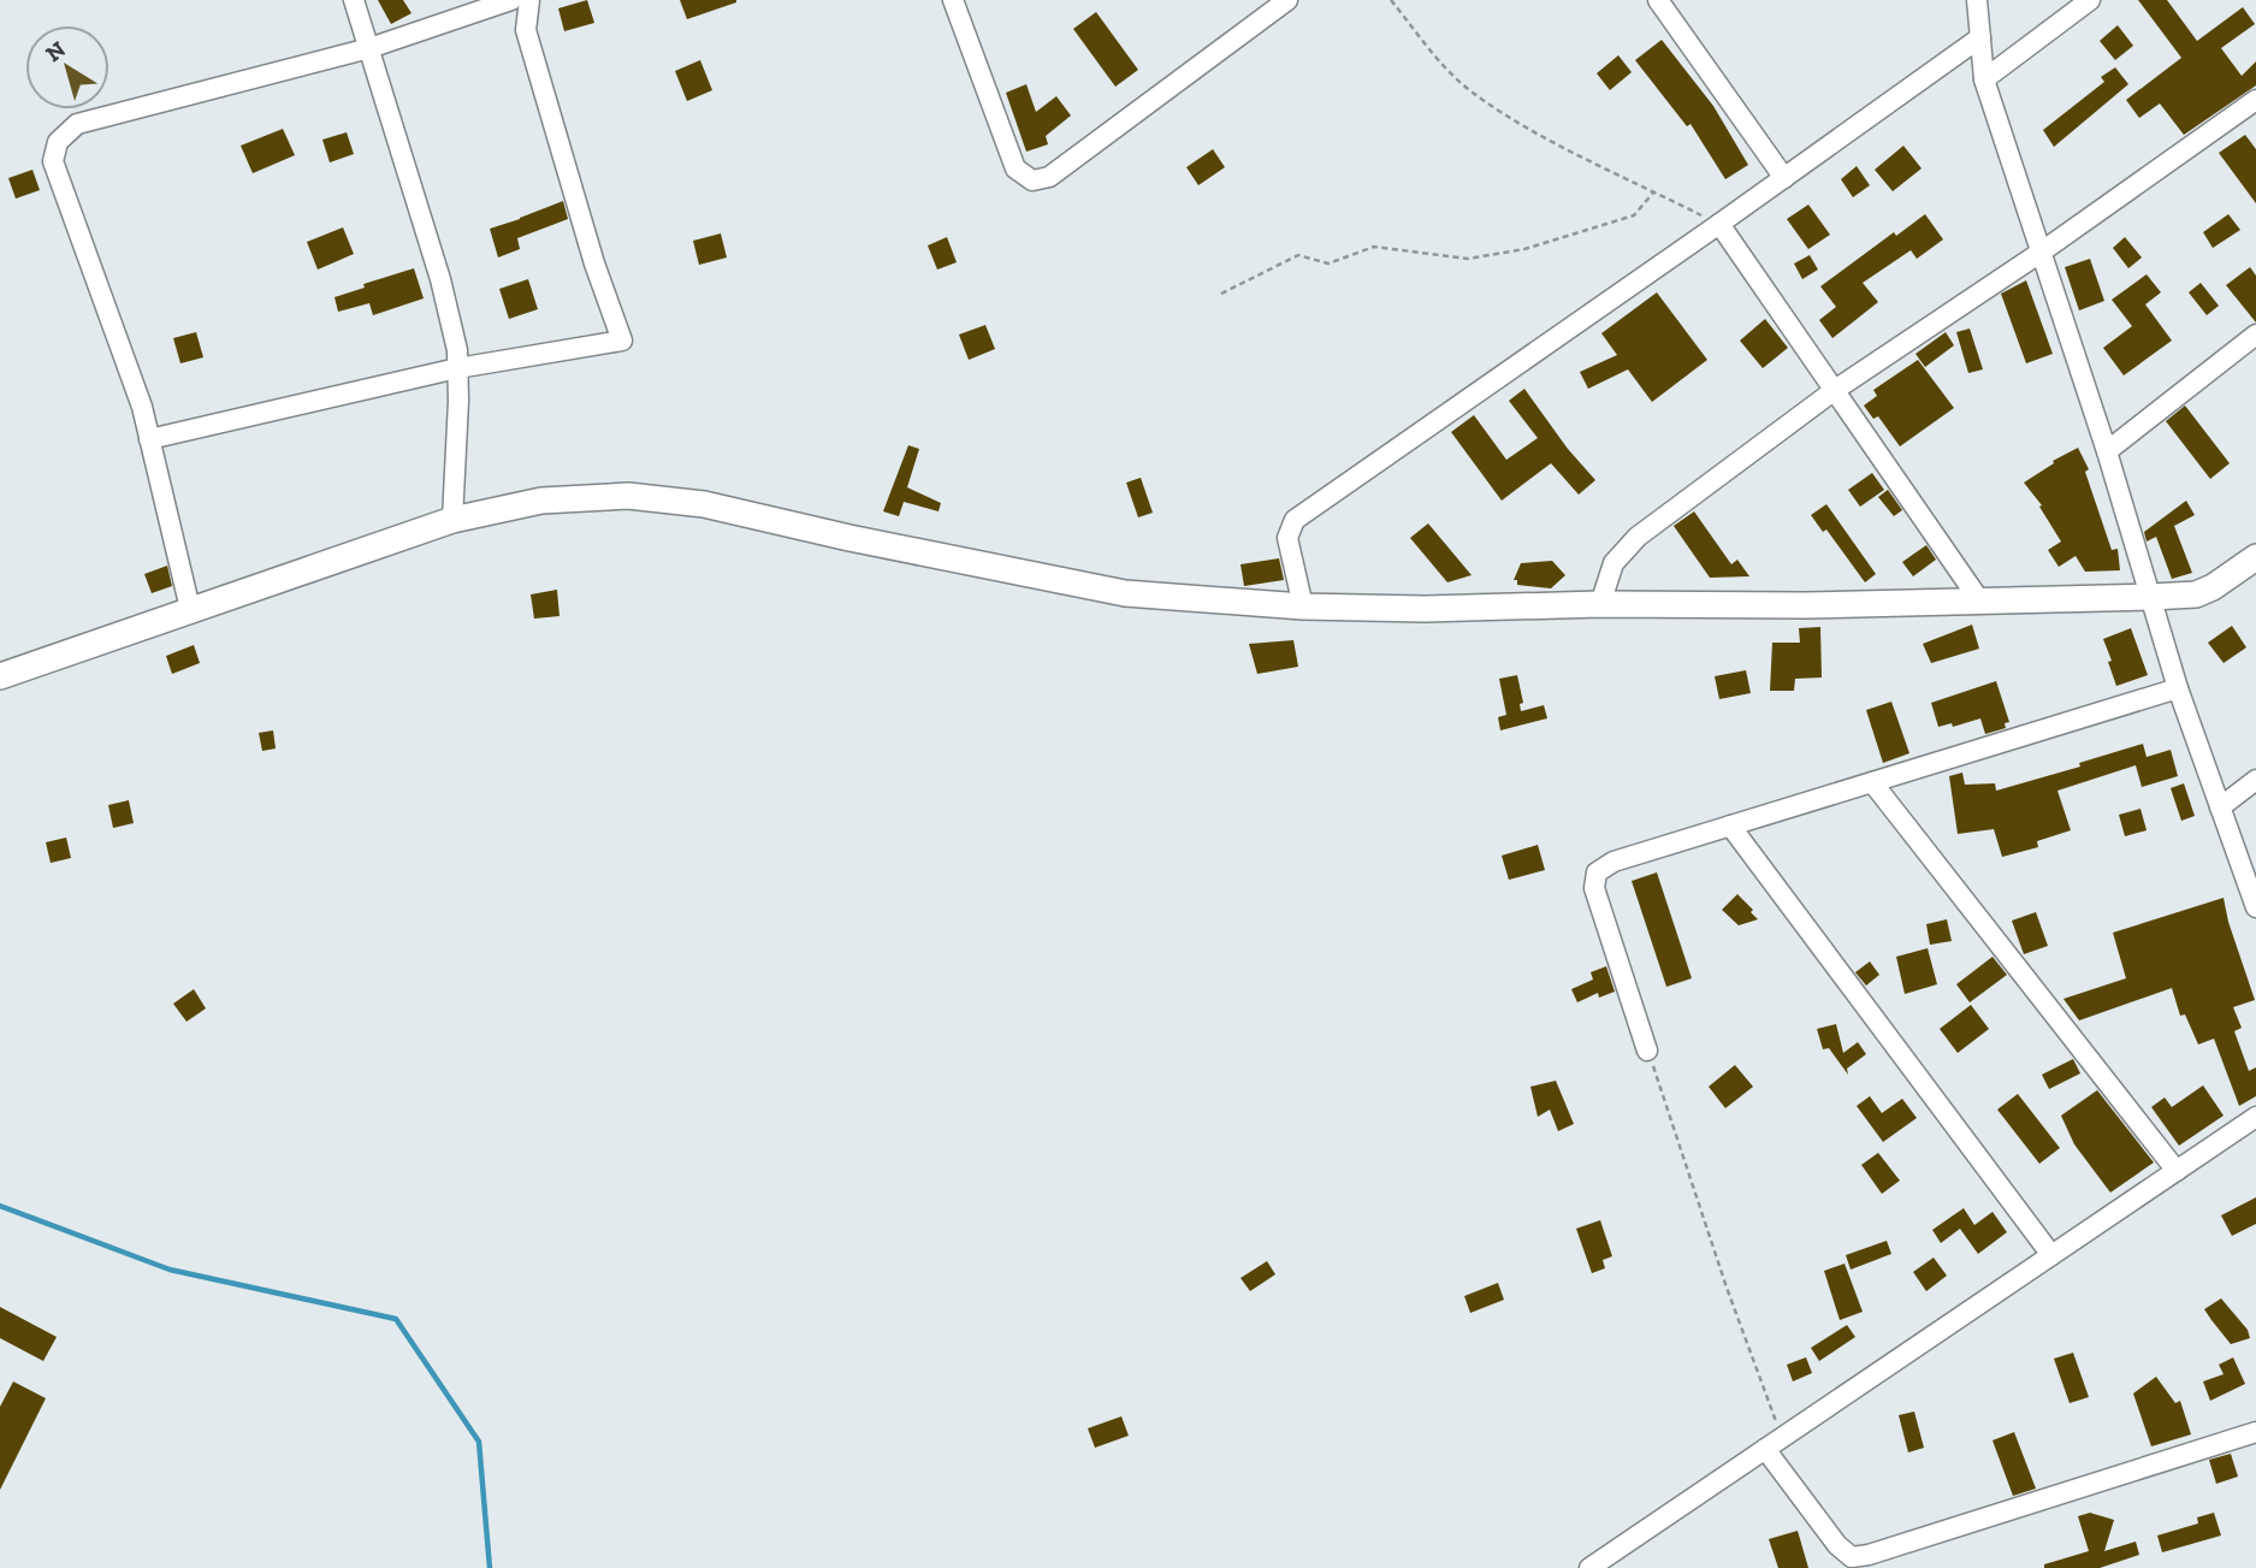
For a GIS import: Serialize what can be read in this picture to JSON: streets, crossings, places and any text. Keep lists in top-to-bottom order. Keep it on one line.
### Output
{"north":"top left"}
